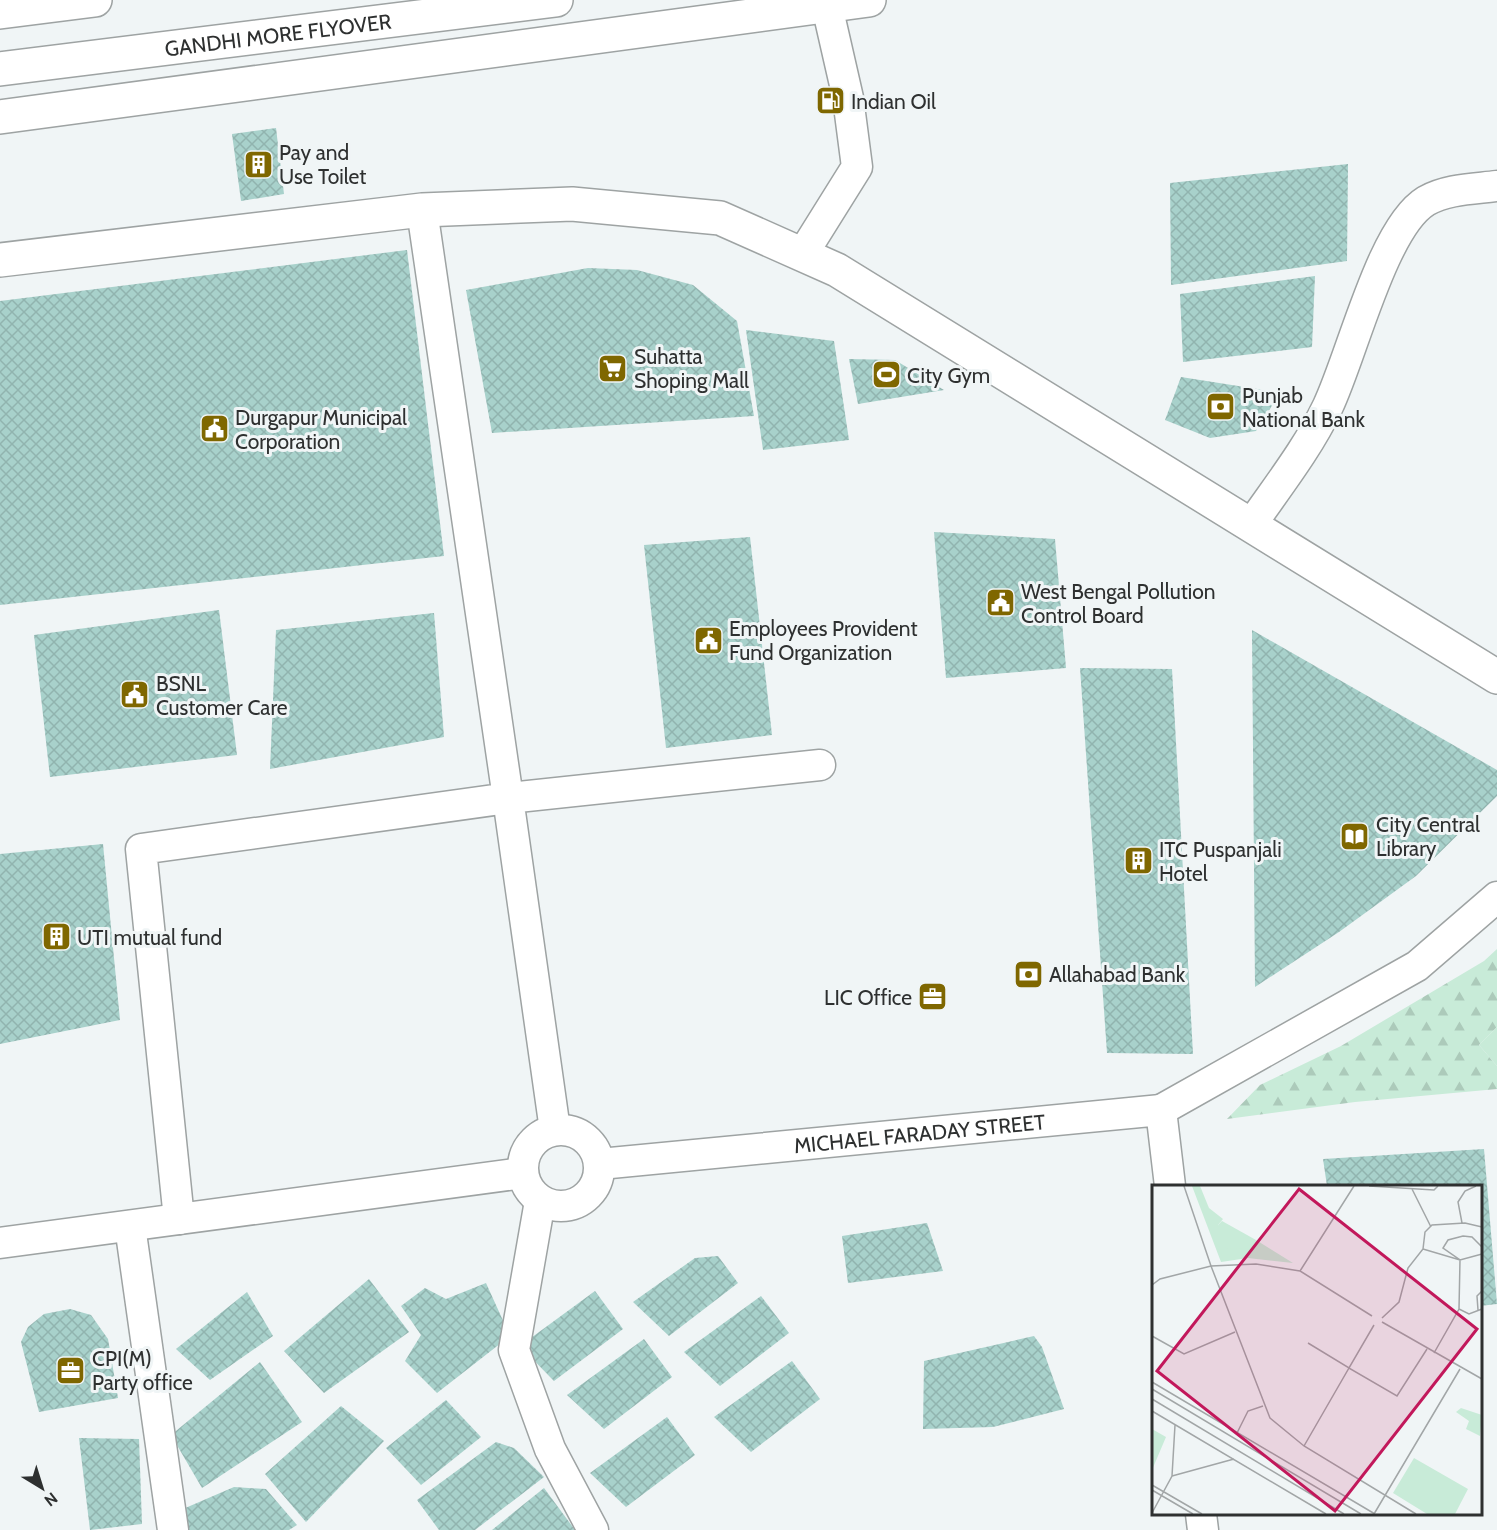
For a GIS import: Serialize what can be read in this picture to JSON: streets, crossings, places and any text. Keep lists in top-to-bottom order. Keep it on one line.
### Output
{"streets":{"main road":["GANDHI MORE FLYOVER"],"street":["MICHAEL FARADAY STREET"]},"places":{"fuel station":["Indian Oil"],"building":["Pay and Use Toilet","ITC Puspanjali Hotel","UTI mutual fund"],"supermarket":["Suhatta Shoping Mall"],"sports":["City Gym"],"bank":["Punjab National Bank","Allahabad Bank"],"public building":["Durgapur Municipal Corporation","West Bengal Pollution Control Board","Employees Provident Fund Organization","BSNL Customer Care"],"library":["City Central Library"],"office":["LIC Office","CPI(M) Party office"]},"north":"bottom right"}
